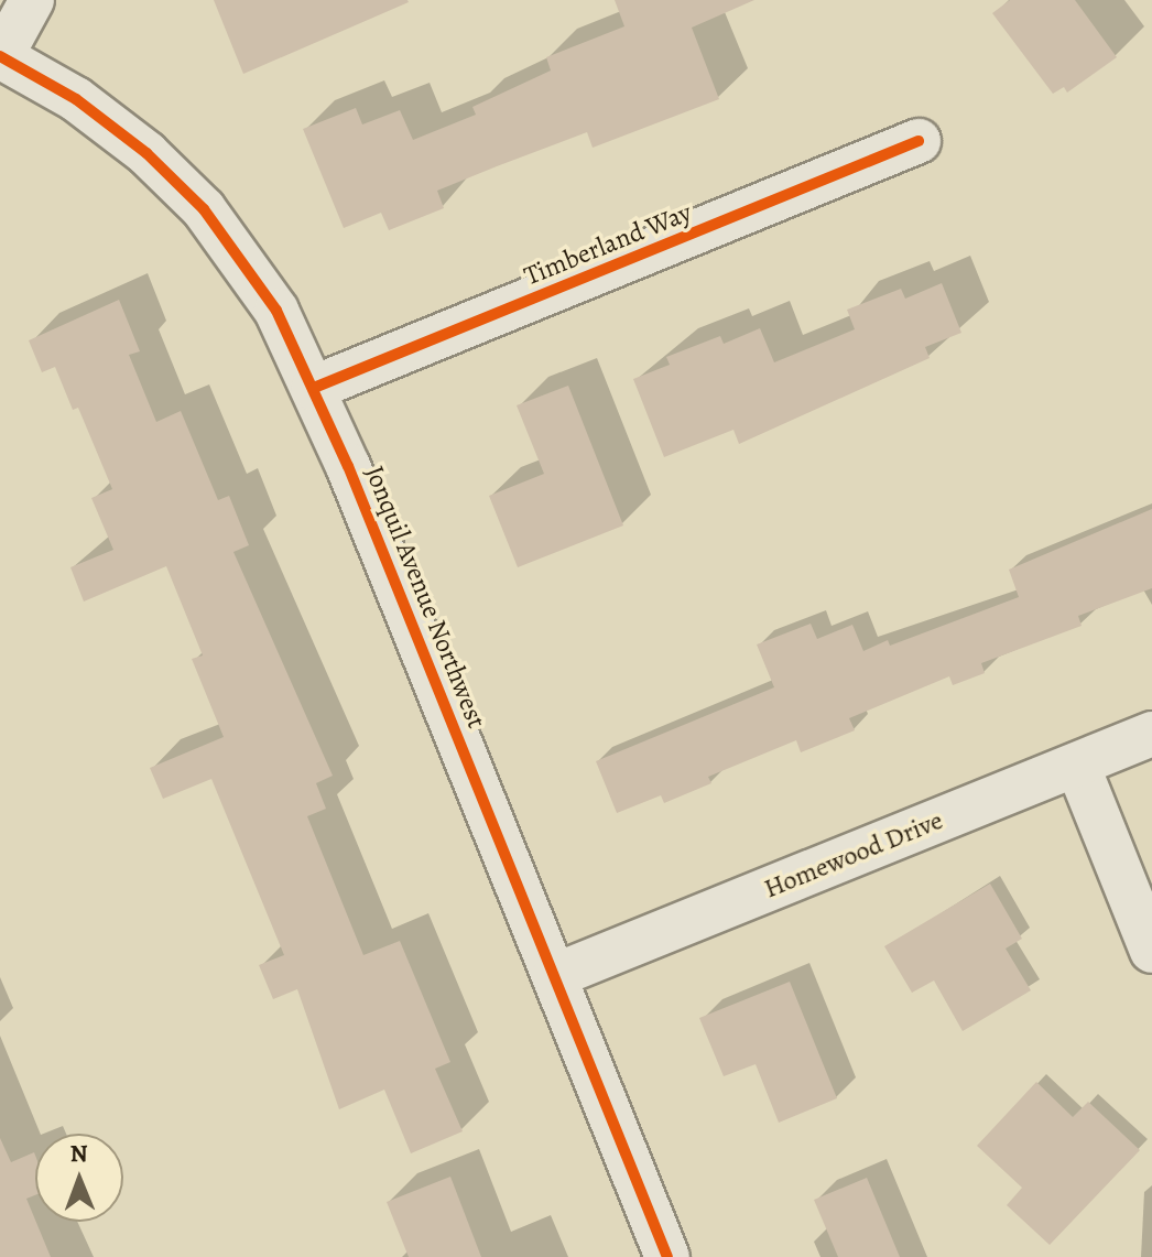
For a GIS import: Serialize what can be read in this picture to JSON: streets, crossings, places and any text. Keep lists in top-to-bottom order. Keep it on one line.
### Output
{"streets":{"street":["Timberland Way","Jonquil Avenue Northwest","Homewood Drive"]},"crossings":[["Timberland Way","Jonquil Avenue Northwest"],["Jonquil Avenue Northwest","Homewood Drive"]],"north":"top"}
